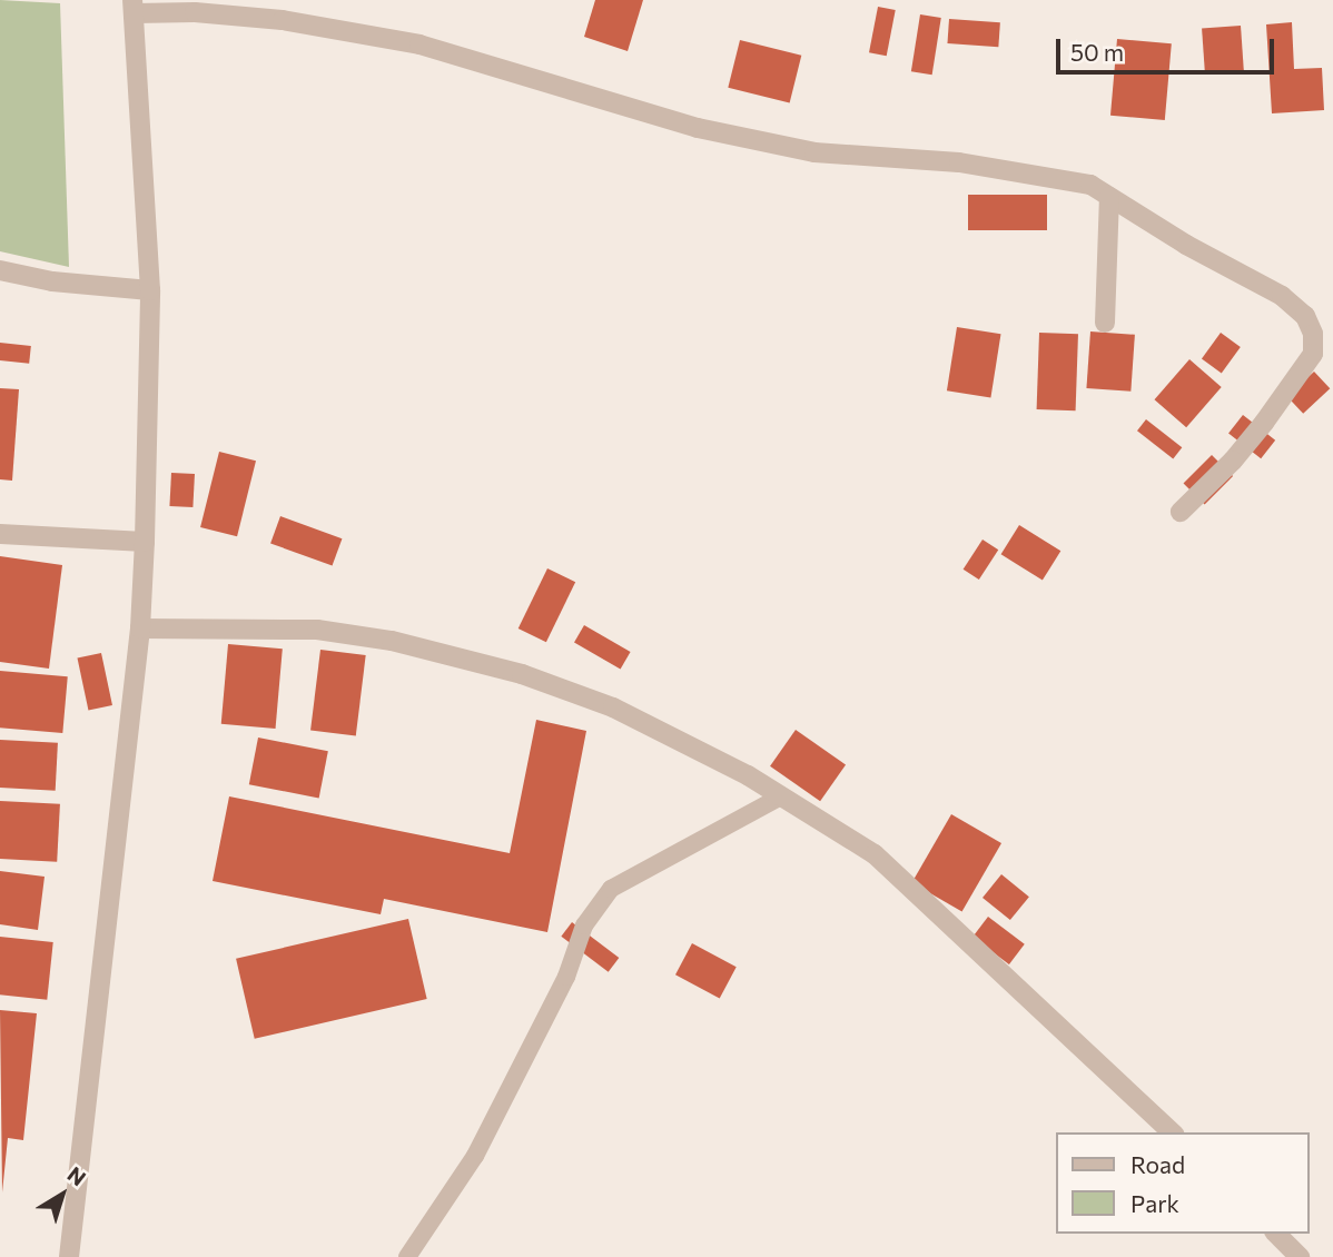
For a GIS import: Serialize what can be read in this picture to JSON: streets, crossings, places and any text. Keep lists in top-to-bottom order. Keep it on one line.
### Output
{"legend":["Road","Park"],"scale_bar":"50 m","north":"top right"}
